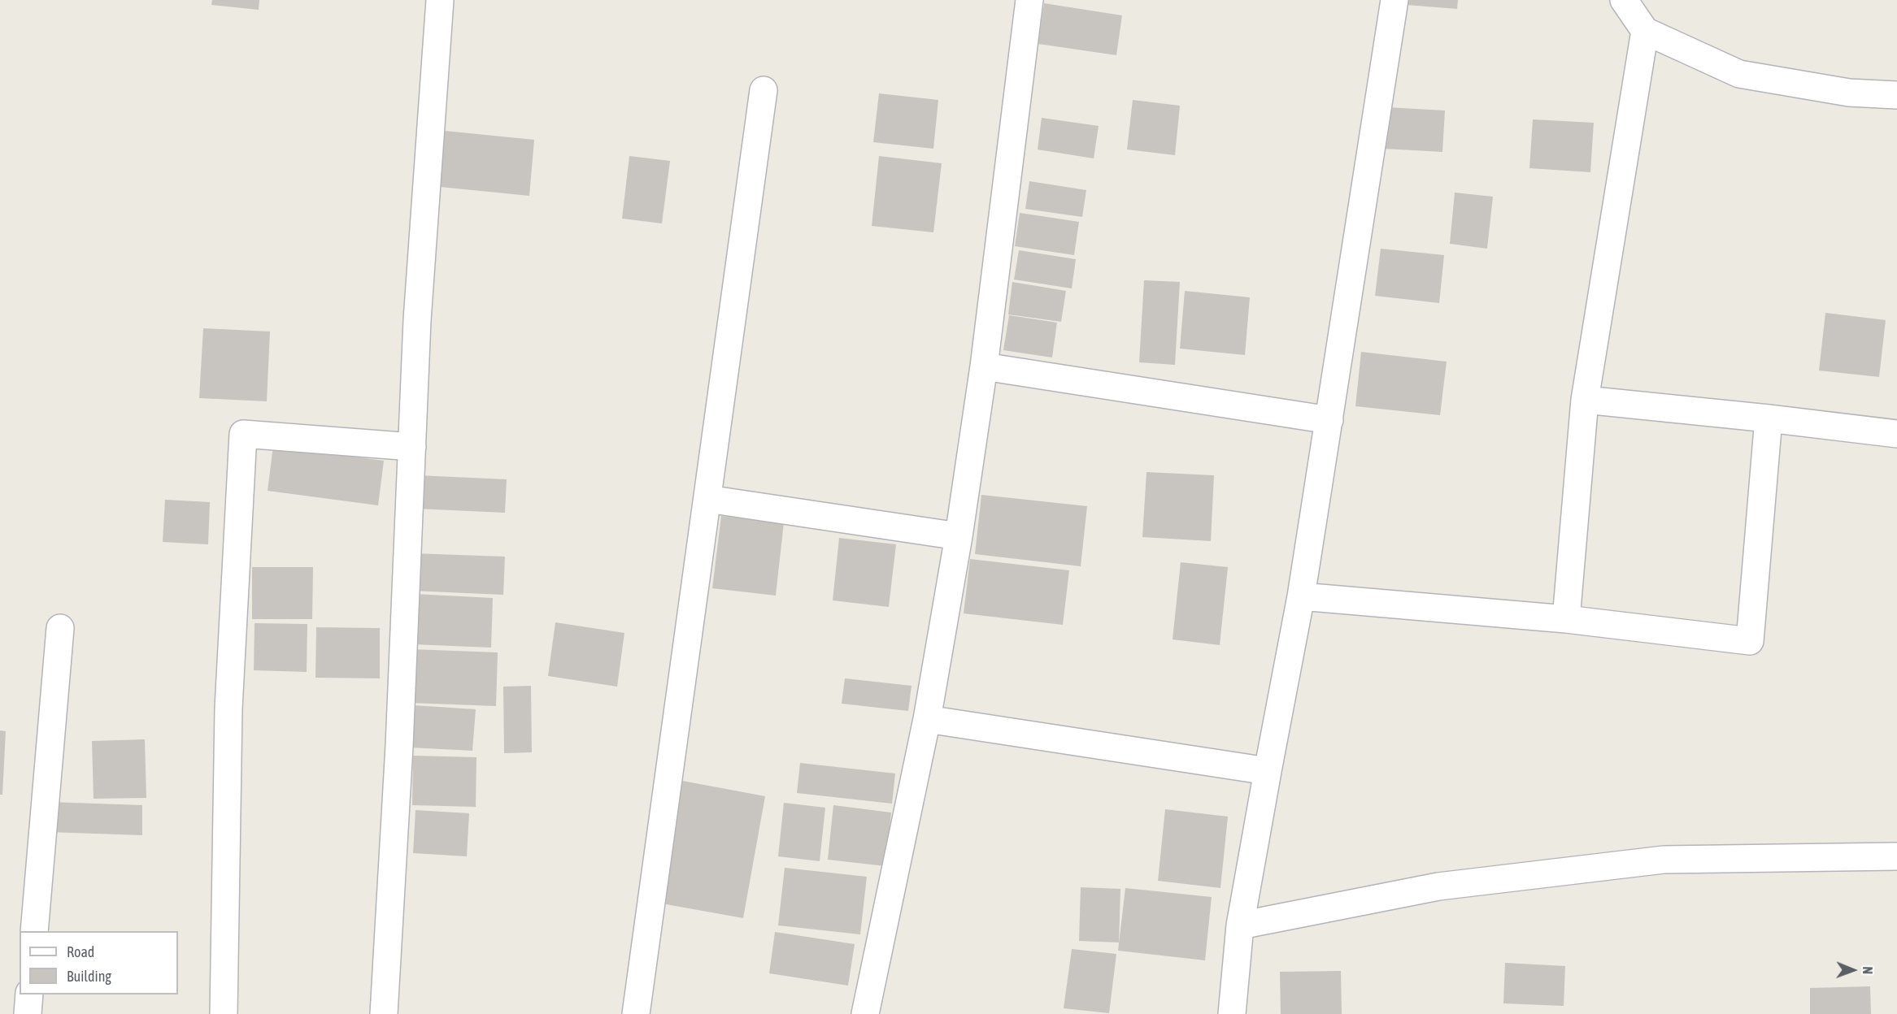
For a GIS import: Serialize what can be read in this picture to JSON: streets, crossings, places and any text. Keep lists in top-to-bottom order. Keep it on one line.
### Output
{"legend":["Road","Building"],"north":"right"}
